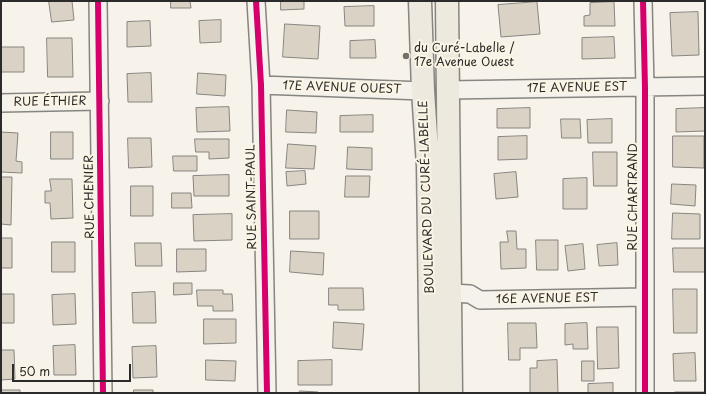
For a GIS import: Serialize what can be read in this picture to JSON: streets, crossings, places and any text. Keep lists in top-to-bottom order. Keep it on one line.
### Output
{"streets":{"main road":["BOULEVARD DU CURÉ-LABELLE"],"street":["17E AVENUE OUEST","17E AVENUE EST","RUE ÉTHIER","RUE CHENIER","RUE SAINT-PAUL","RUE CHARTRAND","16E AVENUE EST"]},"crossings":[["17E AVENUE OUEST","RUE SAINT-PAUL"],["17E AVENUE OUEST","BOULEVARD DU CURÉ-LABELLE"],["17E AVENUE EST","BOULEVARD DU CURÉ-LABELLE"],["17E AVENUE EST","RUE CHARTRAND"],["RUE ÉTHIER","RUE CHENIER"],["BOULEVARD DU CURÉ-LABELLE","16E AVENUE EST"],["RUE CHARTRAND","16E AVENUE EST"]],"places":["du Curé-Labelle / 17e Avenue Ouest"],"scale_bar":"50 m"}
